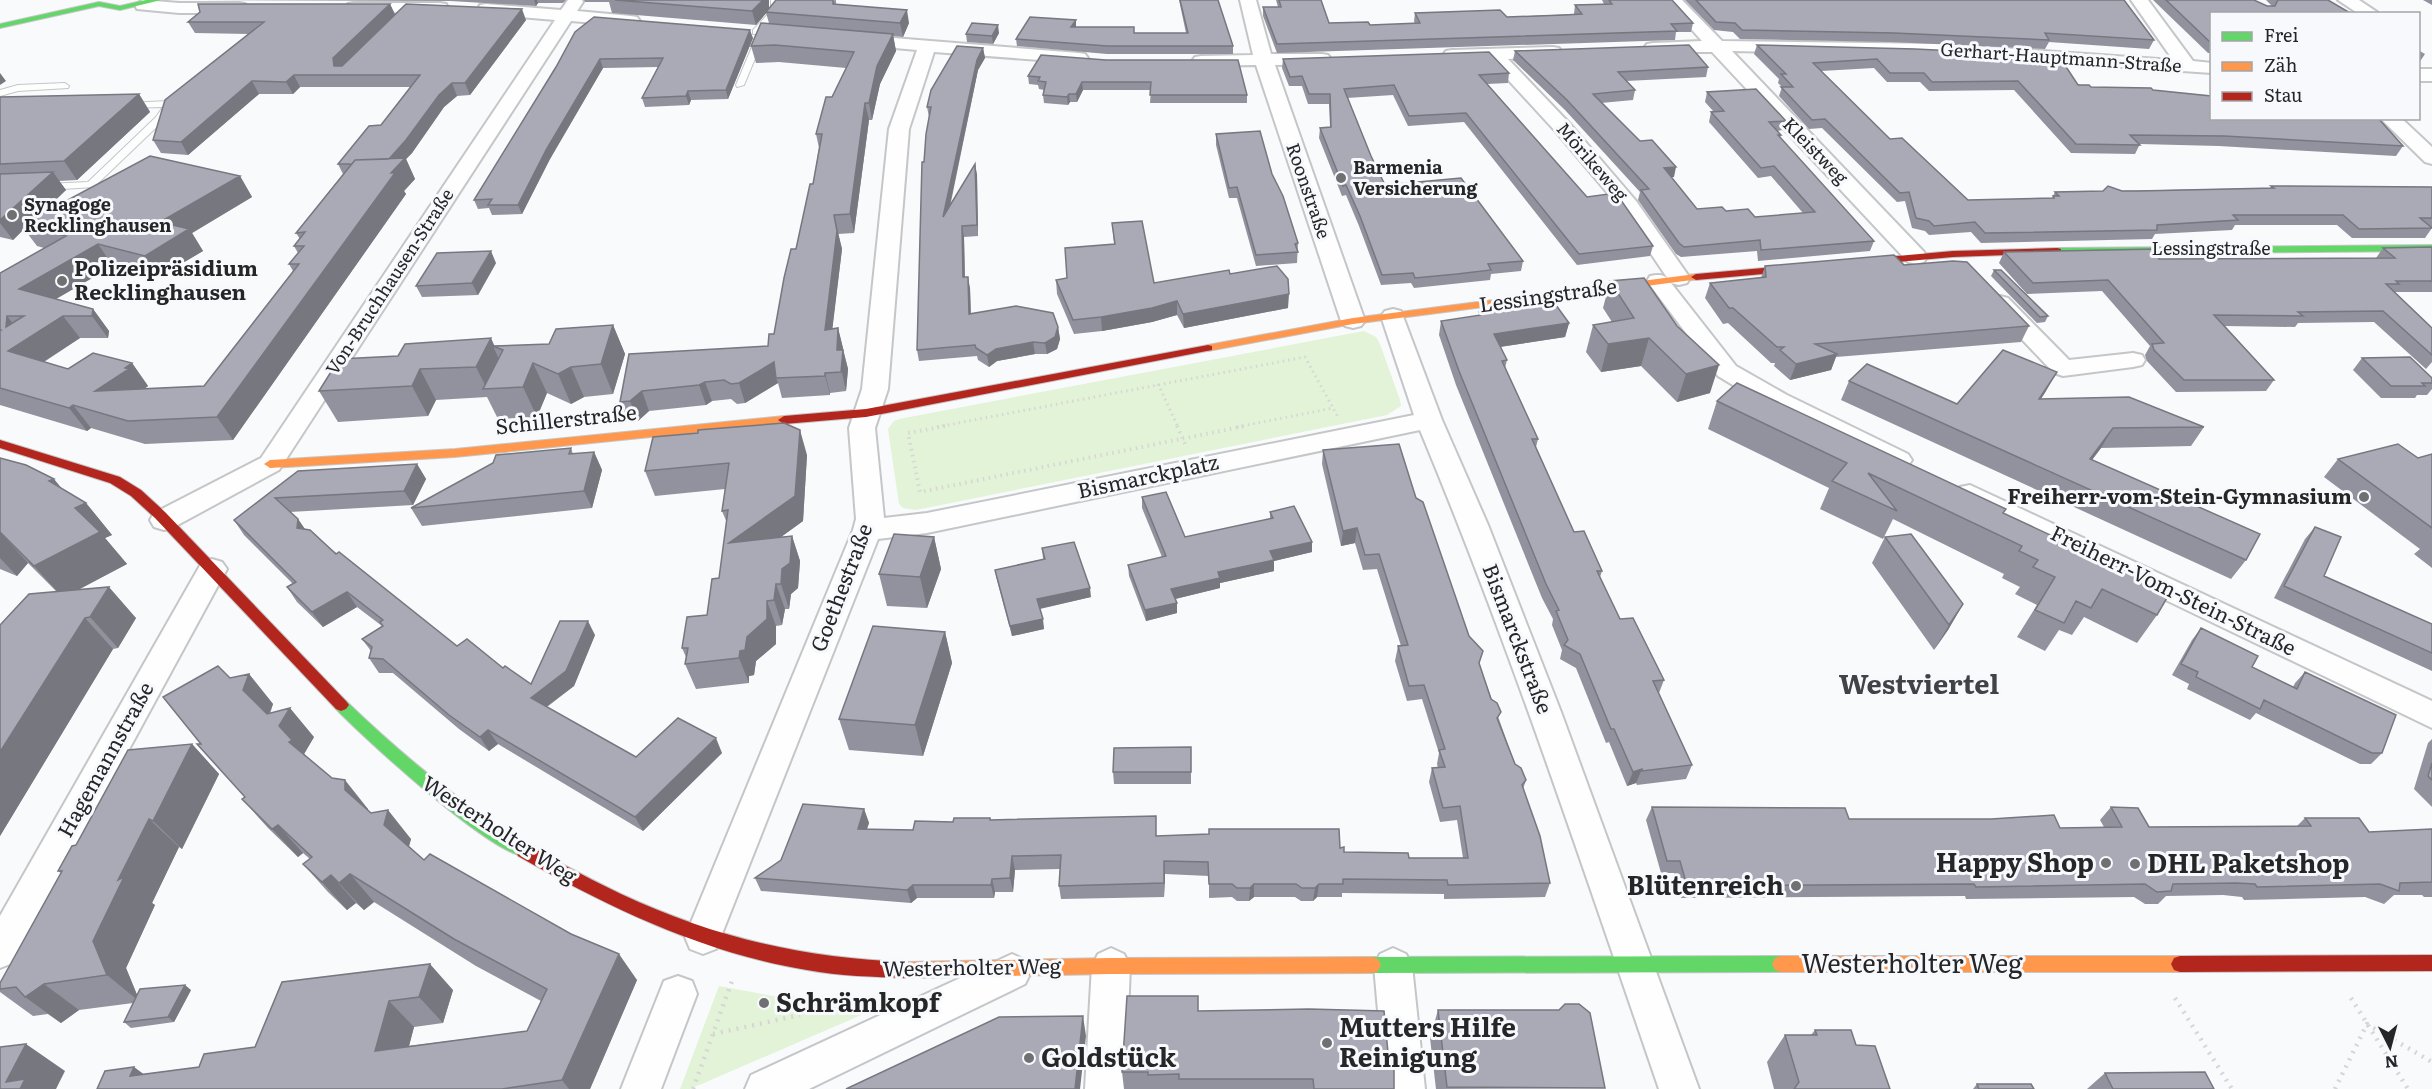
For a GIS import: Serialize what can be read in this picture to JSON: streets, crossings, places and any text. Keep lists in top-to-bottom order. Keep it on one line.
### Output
{"streets":{"street":["Gerhart-Hauptmann-Straße","Kleistweg","Mörikeweg","Roonstraße","Lessingstraße","Von-Bruchhausen-Straße","Schillerstraße","Bismarckplatz","Goethestraße","Freiherr-Vom-Stein-Straße","Bismarckstraße","Hagemannstraße","Westerholter Weg"]},"crossings":[["Gerhart-Hauptmann-Straße","Kleistweg"],["Kleistweg","Lessingstraße"],["Mörikeweg","Lessingstraße"],["Mörikeweg","Freiherr-Vom-Stein-Straße"],["Lessingstraße","Freiherr-Vom-Stein-Straße"],["Lessingstraße","Bismarckstraße"],["Von-Bruchhausen-Straße","Schillerstraße"],["Von-Bruchhausen-Straße","Westerholter Weg"],["Schillerstraße","Goethestraße"],["Bismarckplatz","Goethestraße"],["Bismarckplatz","Bismarckstraße"],["Goethestraße","Westerholter Weg"],["Bismarckstraße","Westerholter Weg"],["Hagemannstraße","Westerholter Weg"]],"districts":["Westviertel"],"places":["Barmenia Versicherung","Synagoge Recklinghausen","Polizeipräsidium Recklinghausen","Freiherr-vom-Stein-Gymnasium","Happy Shop","DHL Paketshop","Blütenreich","Schrämkopf","Mutters Hilfe Reinigung","Goldstück"],"legend":["Frei","Zäh","Stau"],"north":"bottom"}
